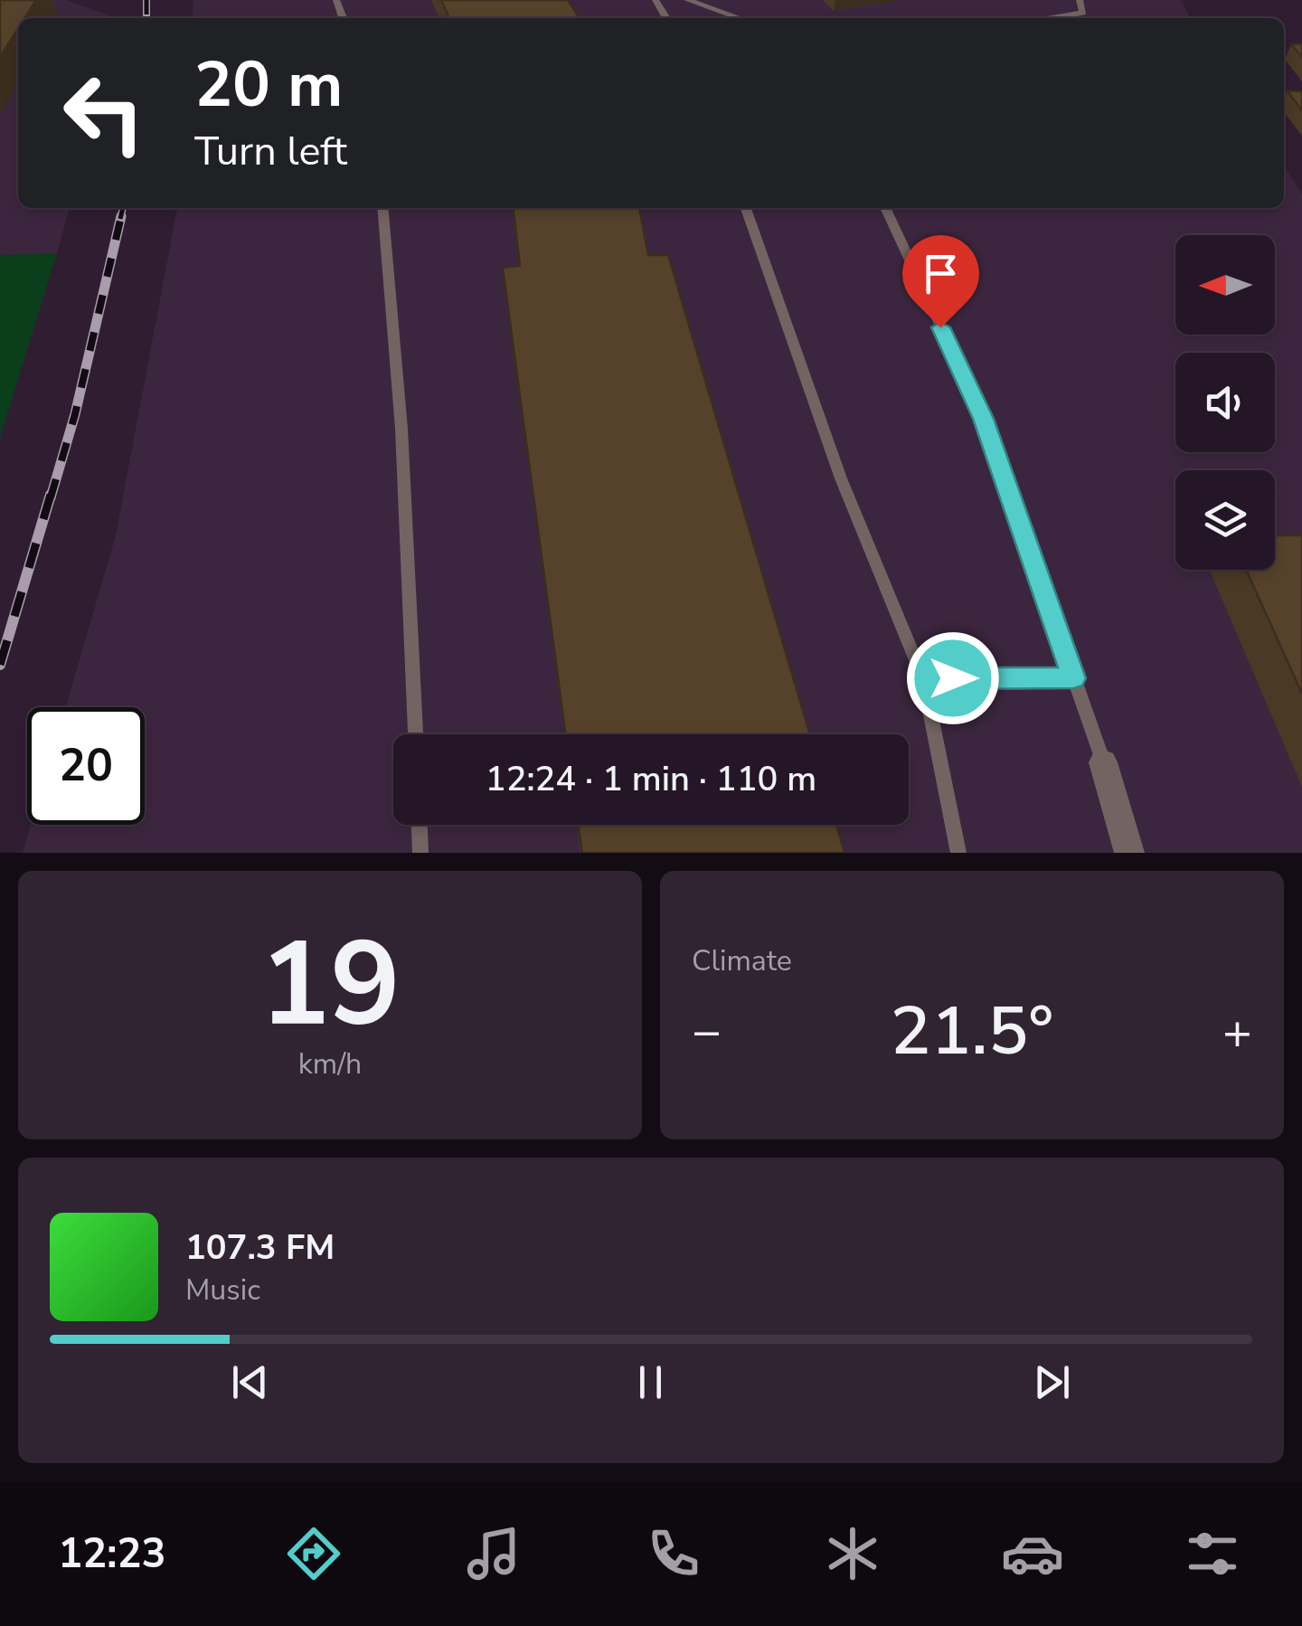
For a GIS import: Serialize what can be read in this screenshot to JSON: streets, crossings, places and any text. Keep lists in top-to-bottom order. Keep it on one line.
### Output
{"north":"left","page":{"turn":["20 m","Turn left"],"limit":"20","trip":"12:24 · 1 min · 110 m","tile":[["19","km/h"],"Climate"],"heat":["−","21.5°","+"],"song":["107.3 FM","Music"],"tabs":"12:23"}}
